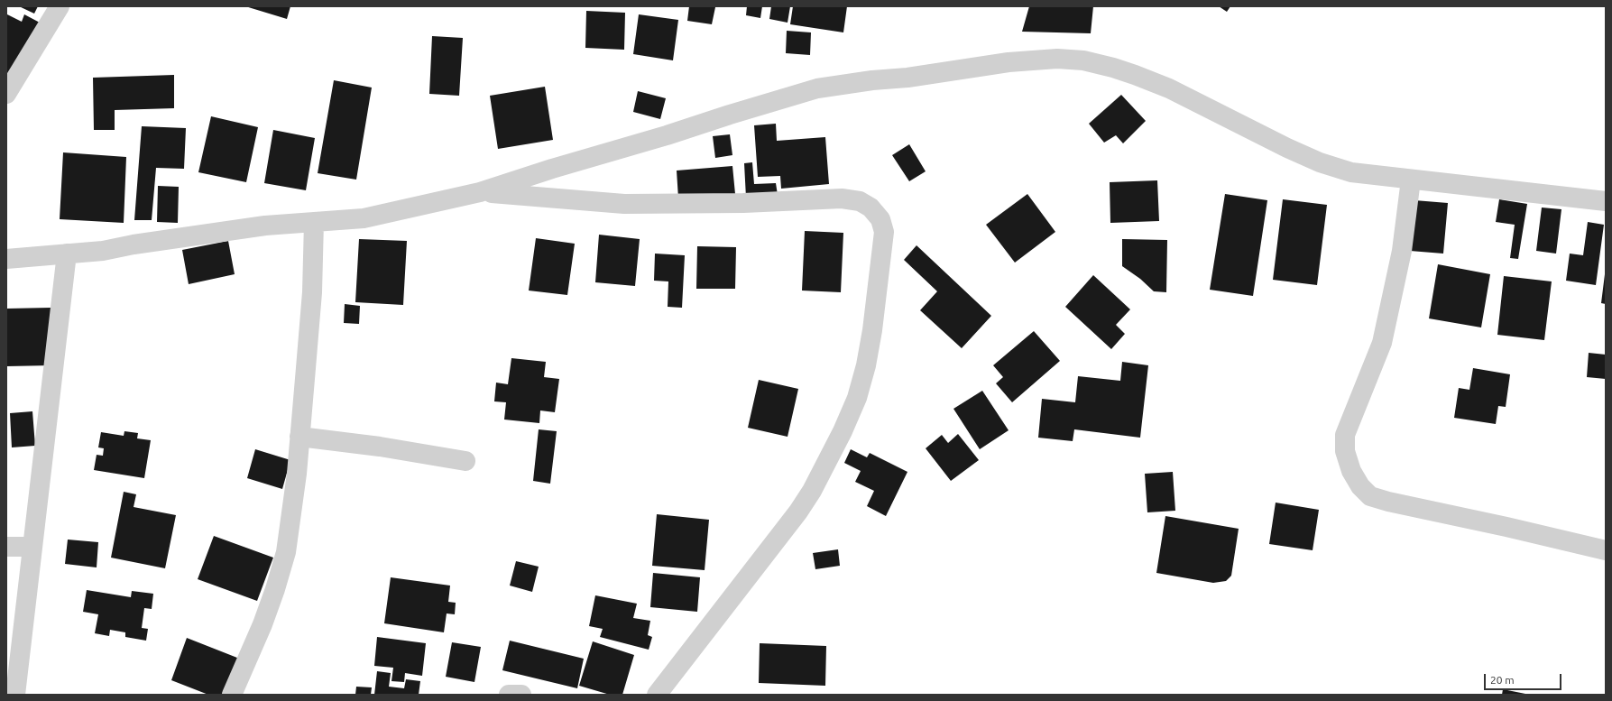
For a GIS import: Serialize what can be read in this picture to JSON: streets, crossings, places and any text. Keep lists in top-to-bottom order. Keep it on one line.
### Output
{"scale_bar":"20 m"}
